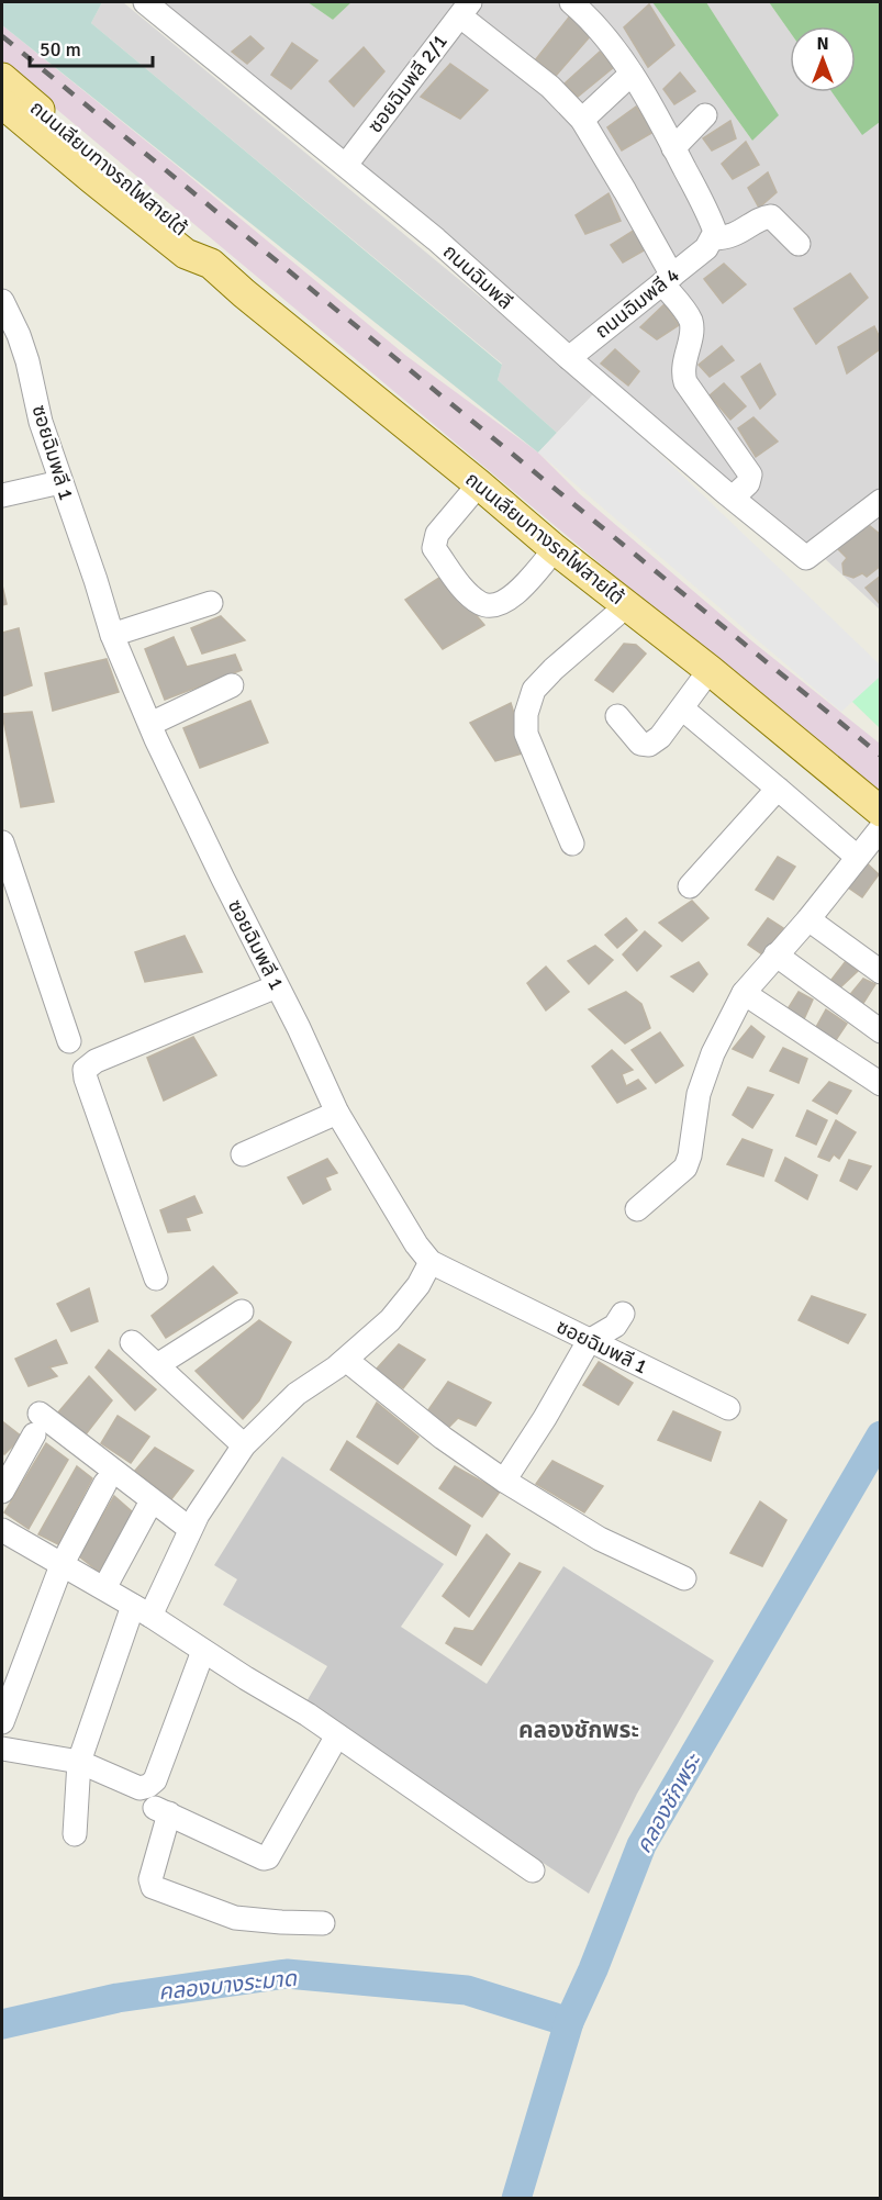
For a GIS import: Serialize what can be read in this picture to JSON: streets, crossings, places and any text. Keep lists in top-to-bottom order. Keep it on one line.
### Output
{"streets":{"main road":["ถนนเลียบทางรถไฟสายใต้"],"street":["ซอยฉิมพลี 2/1","ถนนฉิมพลี","ถนนฉิมพลี 4","ซอยฉิมพลี 1"]},"crossings":[["ซอยฉิมพลี 2/1","ถนนฉิมพลี"],["ถนนฉิมพลี","ถนนฉิมพลี 4"]],"districts":["คลองชักพระ"],"water":["คลองชักพระ","คลองบางระมาด"],"scale_bar":"50 m","north":"top"}
